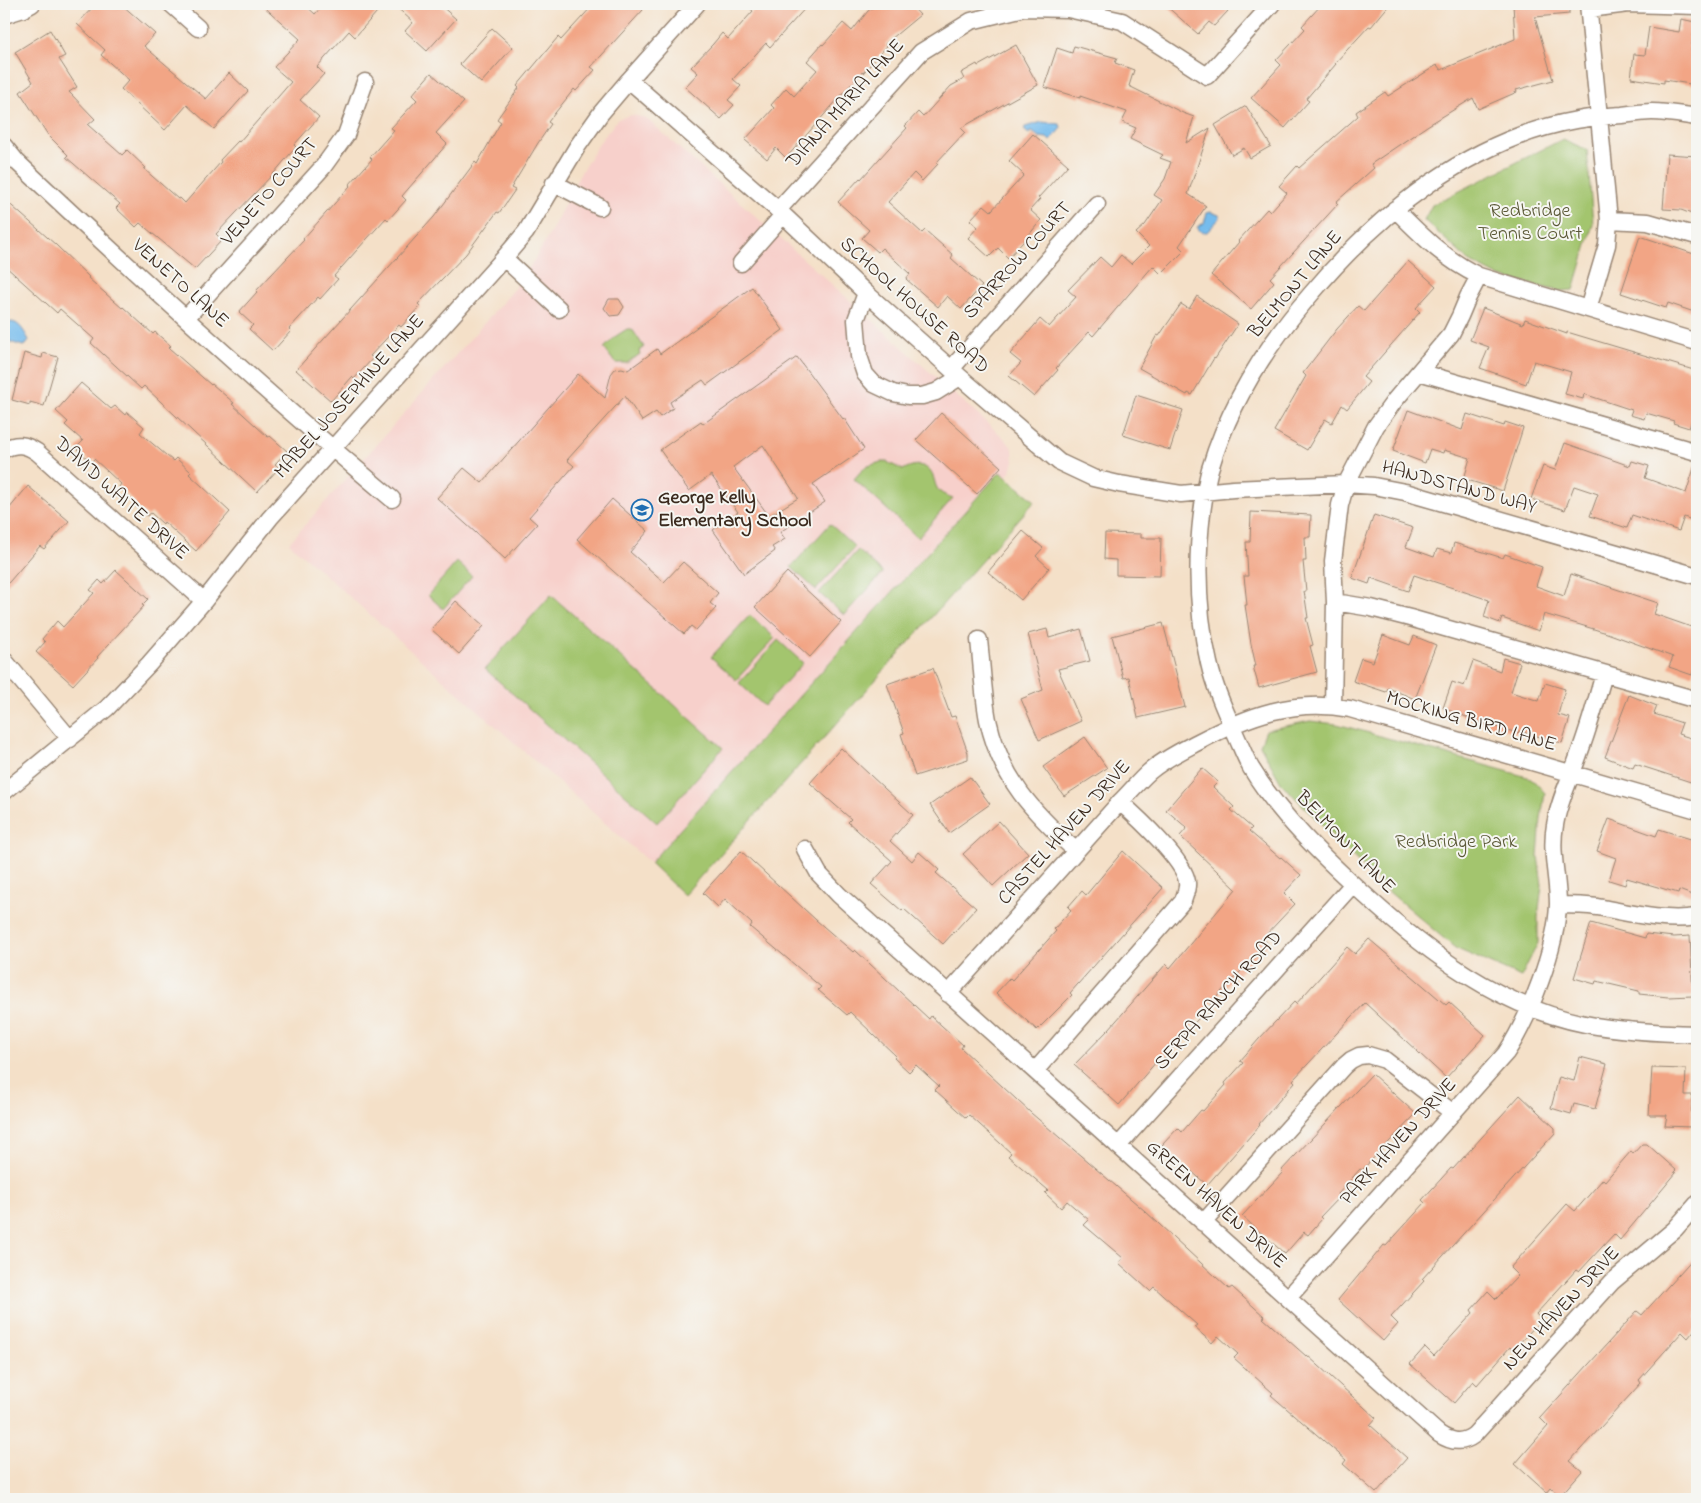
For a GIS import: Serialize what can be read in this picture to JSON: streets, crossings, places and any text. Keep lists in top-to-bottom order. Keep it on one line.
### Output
{"streets":{"street":["DIANA MARIA LANE","VENETO COURT","SPARROW COURT","VENETO LANE","BELMONT LANE","SCHOOL HOUSE ROAD","MABEL JOSEPHINE LANE","HANDSTAND WAY","DAVID WAITE DRIVE","MOCKING BIRD LANE","CASTEL HAVEN DRIVE","SERPA RANCH ROAD","PARK HAVEN DRIVE","GREEN HAVEN DRIVE","NEW HAVEN DRIVE"]},"crossings":[["DIANA MARIA LANE","SCHOOL HOUSE ROAD"],["VENETO COURT","VENETO LANE"],["SPARROW COURT","SCHOOL HOUSE ROAD"],["VENETO LANE","MABEL JOSEPHINE LANE"],["BELMONT LANE","SCHOOL HOUSE ROAD"],["BELMONT LANE","HANDSTAND WAY"],["BELMONT LANE","MOCKING BIRD LANE"],["BELMONT LANE","CASTEL HAVEN DRIVE"],["BELMONT LANE","SERPA RANCH ROAD"],["BELMONT LANE","PARK HAVEN DRIVE"],["SCHOOL HOUSE ROAD","MABEL JOSEPHINE LANE"],["SCHOOL HOUSE ROAD","HANDSTAND WAY"],["MABEL JOSEPHINE LANE","DAVID WAITE DRIVE"],["MOCKING BIRD LANE","CASTEL HAVEN DRIVE"],["CASTEL HAVEN DRIVE","GREEN HAVEN DRIVE"],["SERPA RANCH ROAD","GREEN HAVEN DRIVE"],["PARK HAVEN DRIVE","GREEN HAVEN DRIVE"],["GREEN HAVEN DRIVE","NEW HAVEN DRIVE"]],"parks":["Redbridge Tennis Court","Redbridge Park"],"places":{"school or university":["George Kelly Elementary School"]}}
